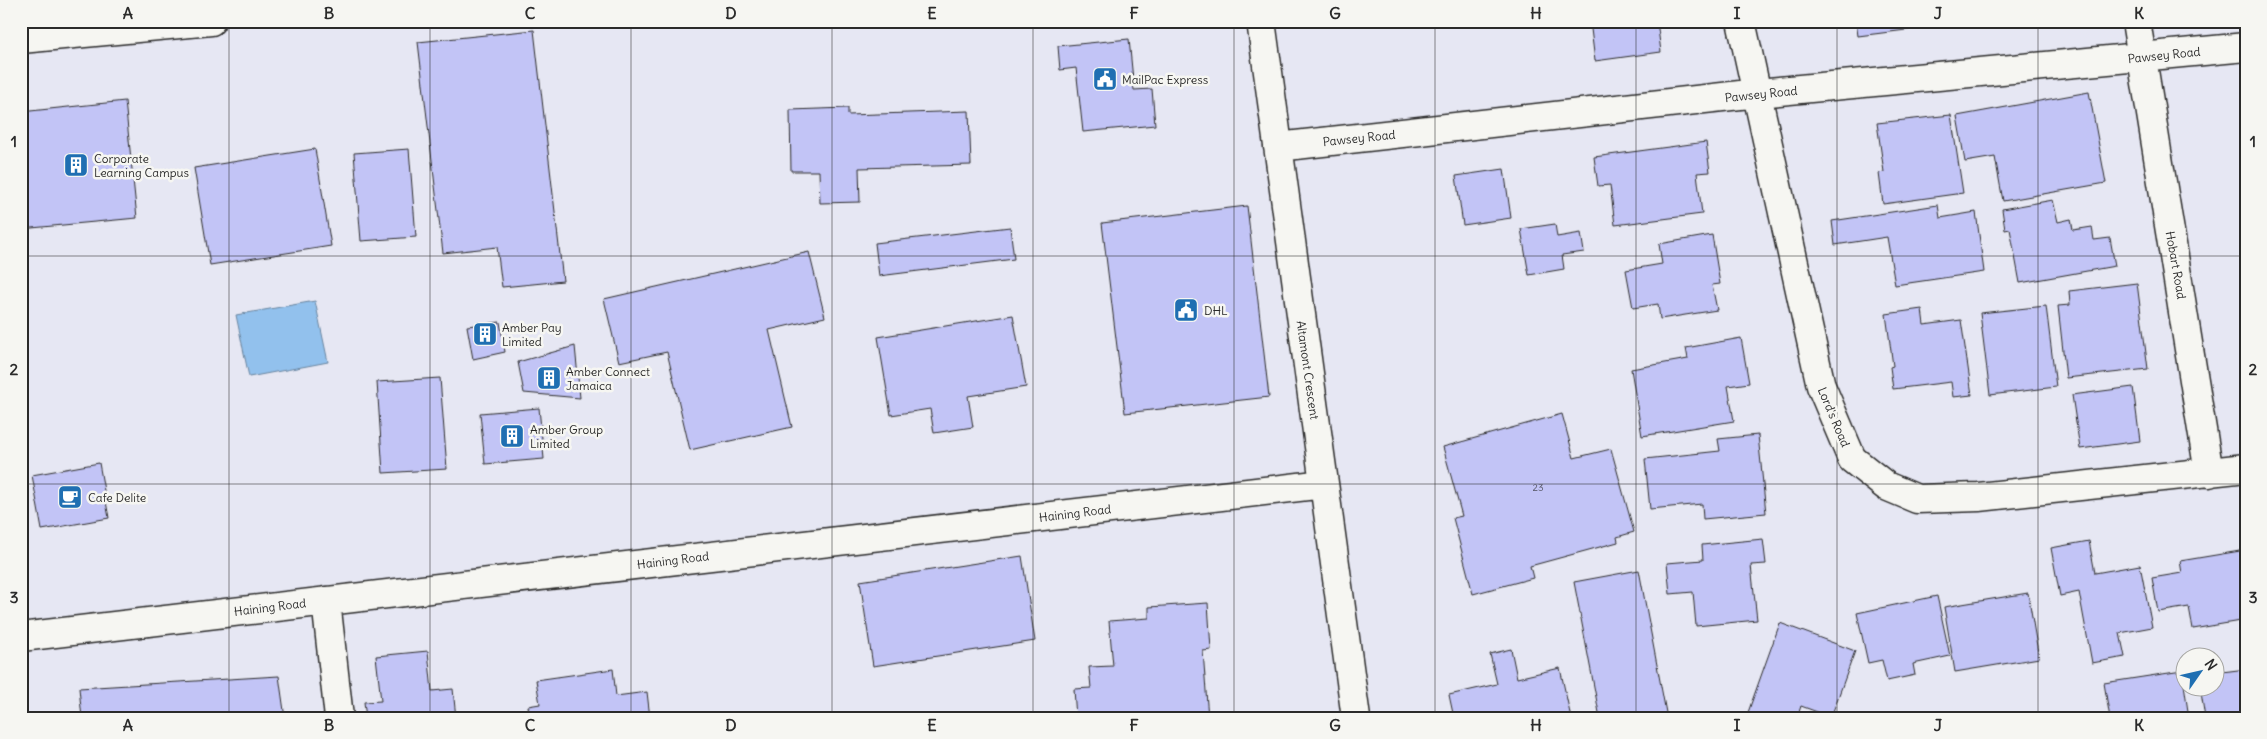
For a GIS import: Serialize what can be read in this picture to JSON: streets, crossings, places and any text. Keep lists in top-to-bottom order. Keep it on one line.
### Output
{"streets":{"street":["Pawsey Road","Hobart Road","Altamont Crescent","Lord's Road","Haining Road"]},"crossings":[["Pawsey Road","Hobart Road"],["Pawsey Road","Altamont Crescent"],["Pawsey Road","Lord's Road"],["Hobart Road","Lord's Road"],["Altamont Crescent","Haining Road"]],"places":{"public building":["MailPac Express","DHL"],"building":["Corporate Learning Campus","Amber Pay Limited","Amber Connect Jamaica","Amber Group Limited"],"cafe":["Cafe Delite"]},"house_numbers":["23"],"north":"top right","grid":{"columns":["A","B","C","D","E","F","G","H","I","J","K"],"rows":["1","2","3"]}}
